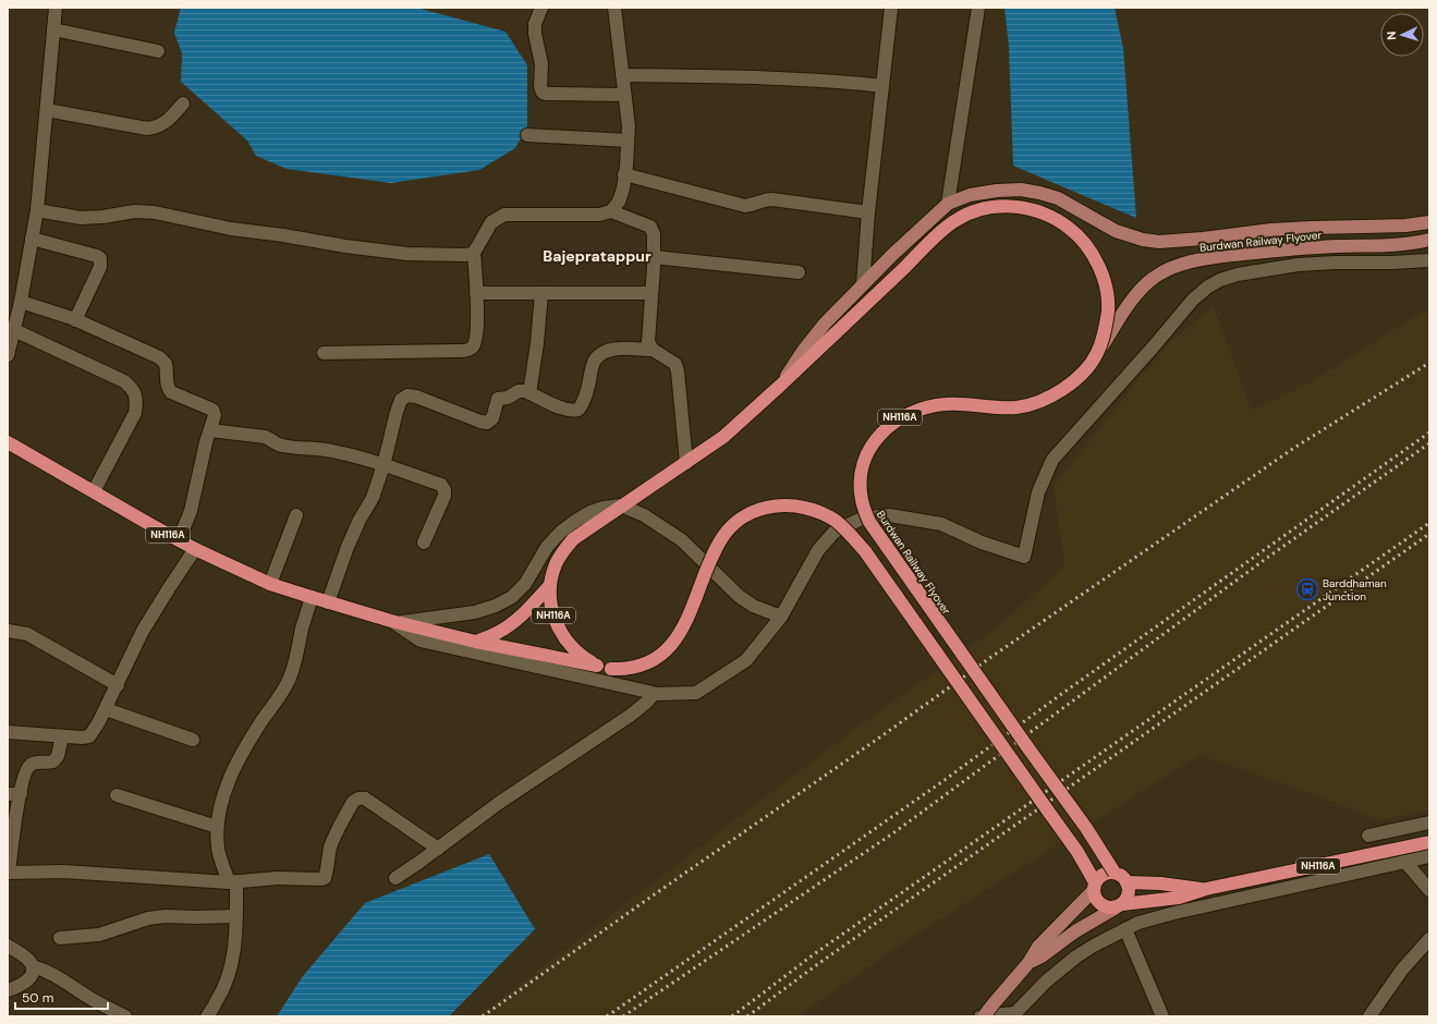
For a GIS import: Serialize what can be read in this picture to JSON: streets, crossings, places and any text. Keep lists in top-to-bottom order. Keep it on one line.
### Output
{"streets":{"highway":["Burdwan Railway Flyover","NH116A"]},"crossings":[["Burdwan Railway Flyover","NH116A"]],"districts":["Bajepratappur"],"places":{"station":["Barddhaman Junction"]},"scale_bar":"50 m","north":"left"}
